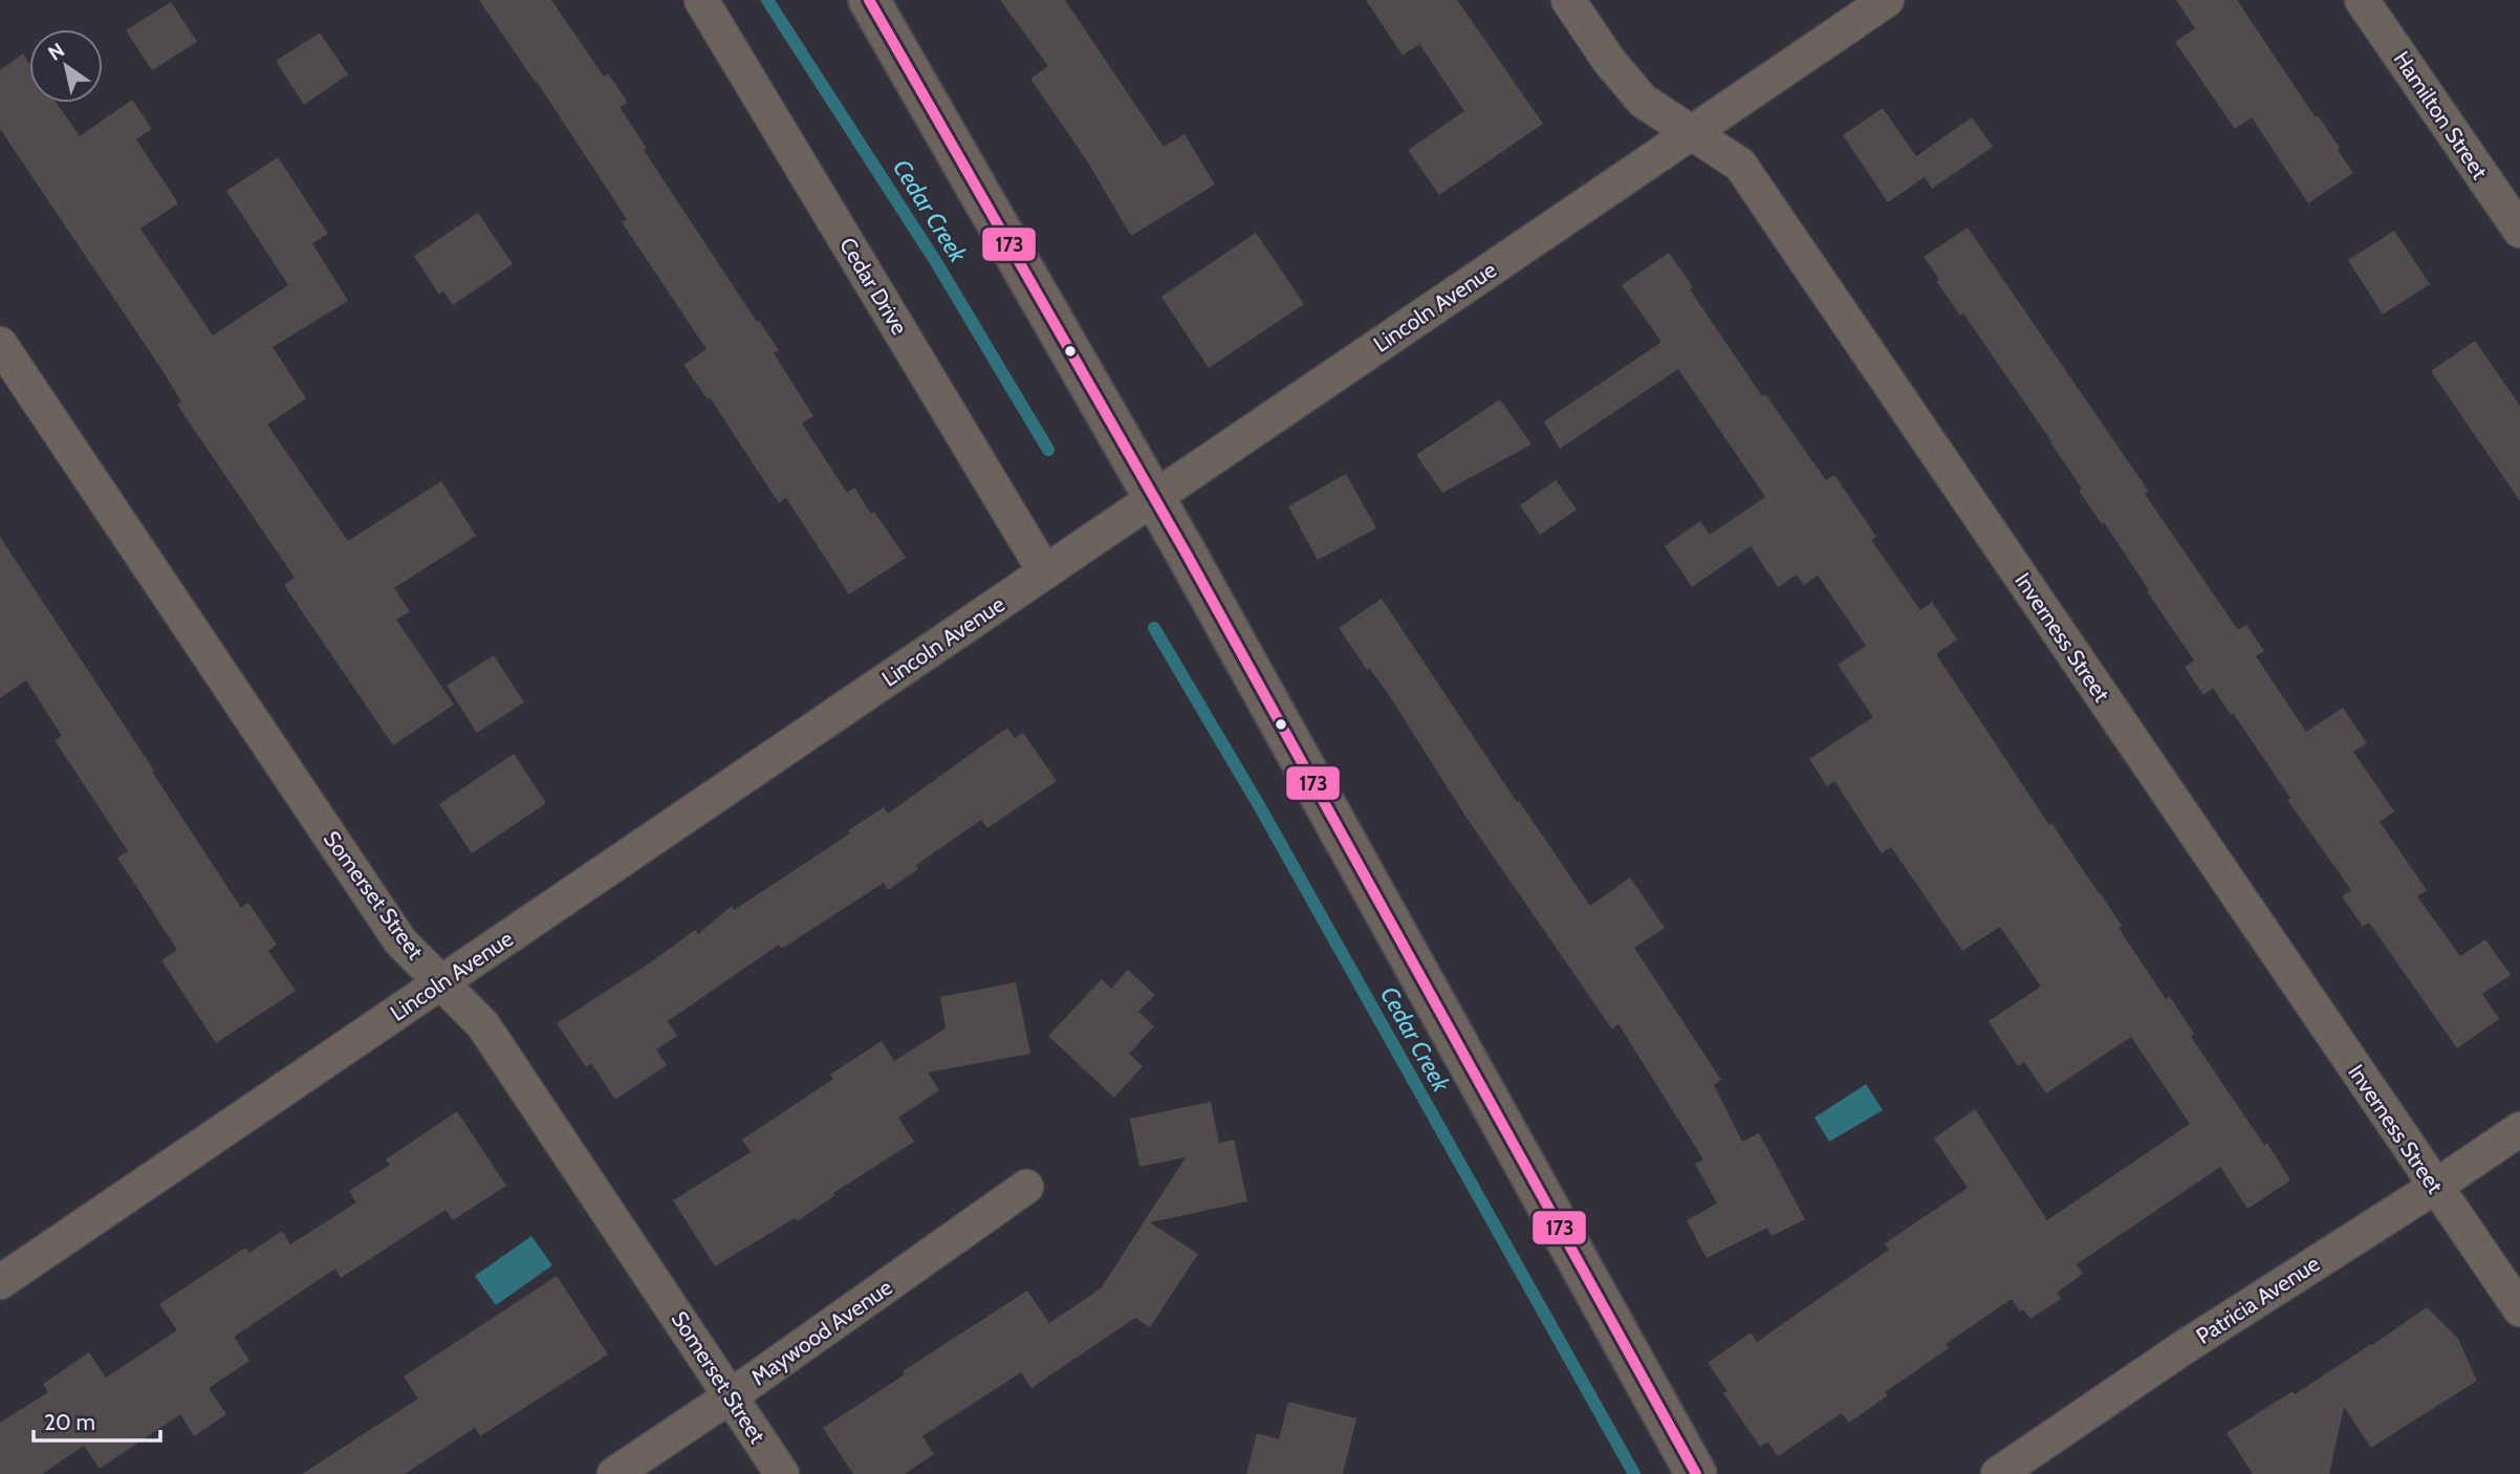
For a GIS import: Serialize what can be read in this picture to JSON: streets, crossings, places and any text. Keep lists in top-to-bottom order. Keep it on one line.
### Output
{"streets":{"street":["Hamilton Street","Cedar Drive","Lincoln Avenue","Inverness Street","Somerset Street","Patricia Avenue","Maywood Avenue"]},"crossings":[["Cedar Drive","Lincoln Avenue"],["Lincoln Avenue","Inverness Street"],["Lincoln Avenue","Somerset Street"],["Inverness Street","Patricia Avenue"],["Somerset Street","Maywood Avenue"]],"water":["Cedar Creek"],"lines":["transit line 173"],"scale_bar":"20 m","north":"top left"}
